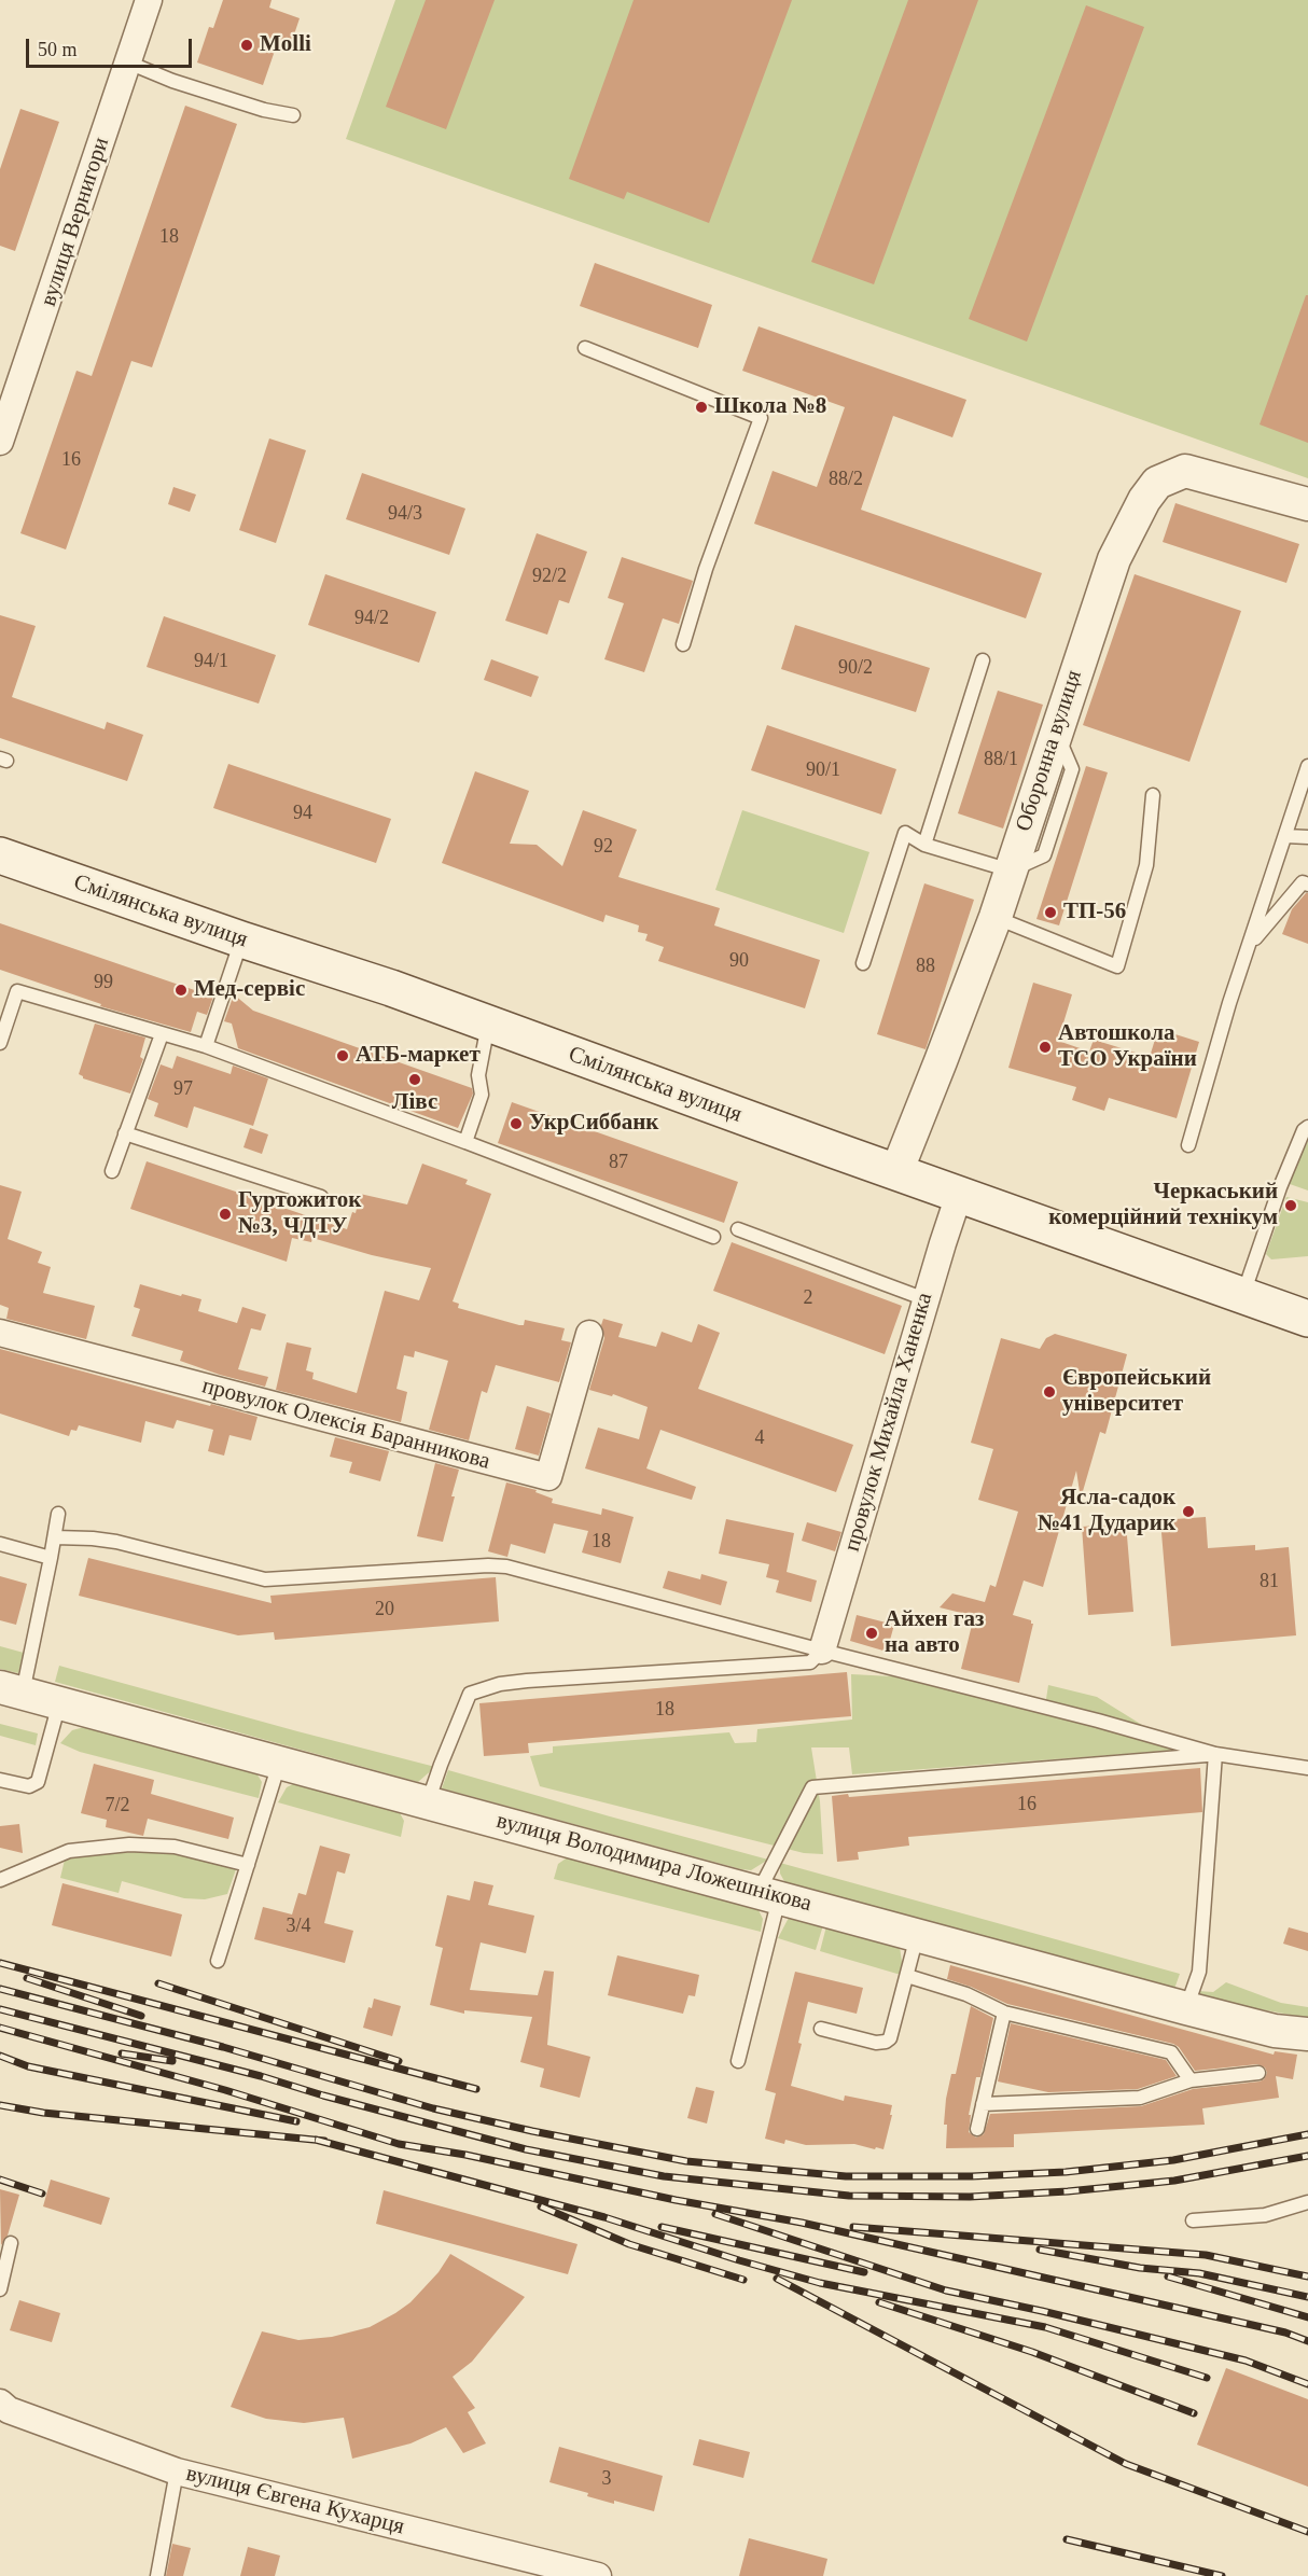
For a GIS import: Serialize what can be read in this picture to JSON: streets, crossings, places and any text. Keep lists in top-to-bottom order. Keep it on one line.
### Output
{"streets":{"main road":["Смілянська вулиця"],"street":["вулиця Вернигори","Оборонна вулиця","провулок Михайла Ханенка","провулок Олексія Баранникова","вулиця Володимира Ложешнікова","вулиця Євгена Кухарця"]},"crossings":[["Оборонна вулиця","Смілянська вулиця"],["Смілянська вулиця","провулок Михайла Ханенка"]],"places":["Molli","Школа №8","ТП-56","Мед-сервіс","Автошкола ТСО України","АТБ-маркет","Лівс","УкрСиббанк","Черкаський комерційний технікум","Гуртожиток №3, ЧДТУ","Європейський університет","Ясла-садок №41 Дударик","Айхен газ на авто"],"house_numbers":["18","16","88/2","94/3","92/2","94/2","94/1","90/2","88/1","90/1","94","92","90","88","99","97","87","2","4","18","81","20","18","16","7/2","3/4","3"],"scale_bar":"50 m"}
